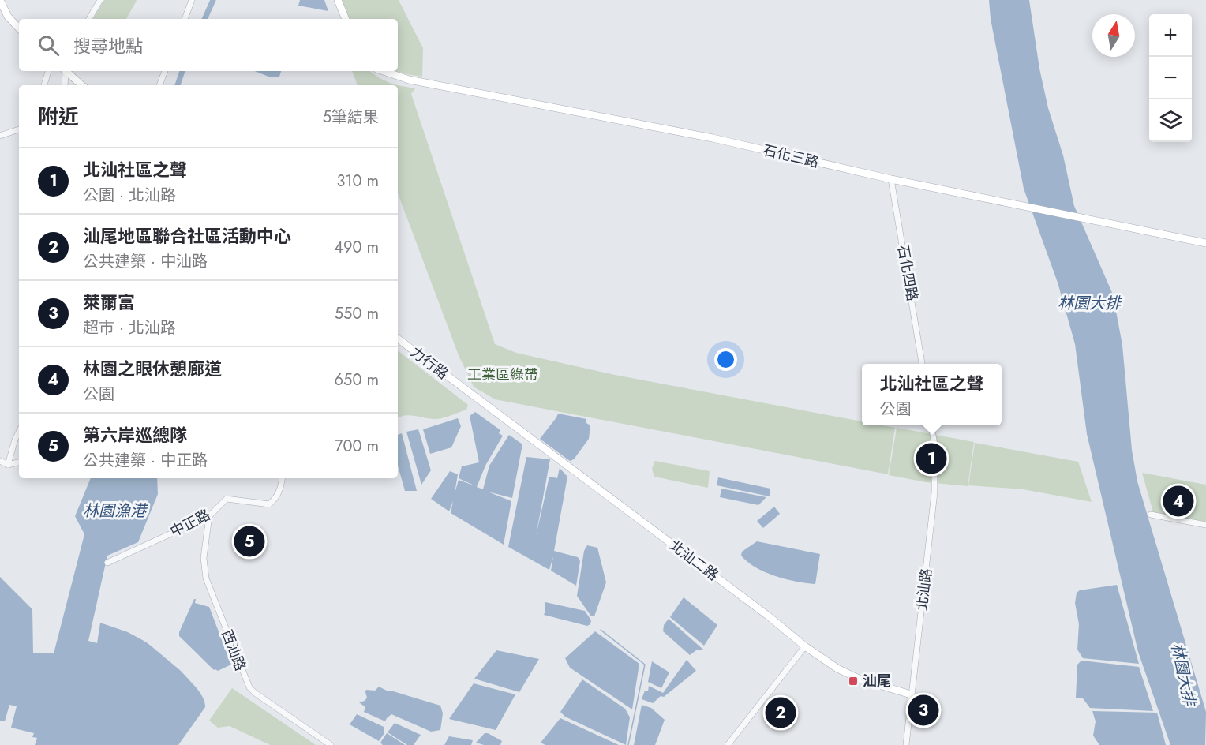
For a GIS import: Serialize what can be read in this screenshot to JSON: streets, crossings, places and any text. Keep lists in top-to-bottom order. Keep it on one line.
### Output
{"streets":{"street":["石化三路","石化四路","力行路","中正路","北汕二路","北汕路","西汕路"]},"crossings":[["石化三路","石化四路"],["力行路","北汕二路"],["中正路","西汕路"],["北汕二路","北汕路"]],"water":["林園大排","林園漁港"],"parks":["工業區綠帶"],"places":{"transit":["汕尾"]},"north":"top","page":{"map_buttons":["+","−"],"search":"搜尋地點","heading":["附近","5筆結果"],"list":[{"mark":"1","name":"北汕社區之聲","note":"公園 · 北汕路","value":"310 m"},{"mark":"2","name":"汕尾地區聯合社區活動中心","note":"公共建築 · 中汕路","value":"490 m"},{"mark":"3","name":"萊爾富","note":"超市 · 北汕路","value":"550 m"},{"mark":"4","name":"林園之眼休憩廊道","note":"公園","value":"650 m"},{"mark":"5","name":"第六岸巡總隊","note":"公共建築 · 中正路","value":"700 m"}],"popup":["北汕社區之聲","公園"],"pins":["1","4","5","3","2"]}}
